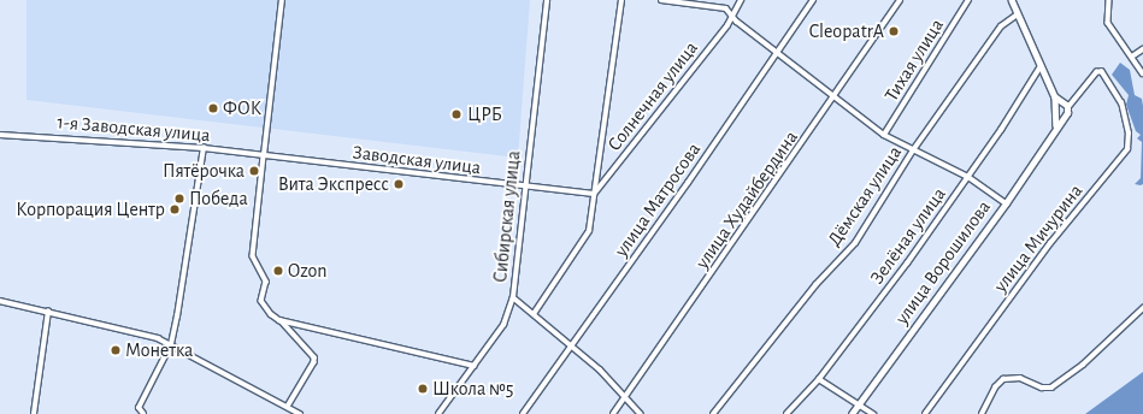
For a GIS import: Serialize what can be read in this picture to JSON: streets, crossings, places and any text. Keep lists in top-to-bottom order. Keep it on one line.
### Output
{"streets":{"street":["Тихая улица","Солнечная улица","1-я Заводская улица","Заводская улица","Дёмская улица","улица Матросова","улица Худайбердина","Сибирская улица","Зелёная улица","улица Мичурина","улица Ворошилова"]},"crossings":[["Солнечная улица","Заводская улица"],["1-я Заводская улица","Заводская улица"],["Заводская улица","Сибирская улица"],["Дёмская улица","улица Ворошилова"],["Зелёная улица","улица Ворошилова"],["улица Мичурина","улица Ворошилова"]],"places":["CleopatrA","ФОК","ЦРБ","Пятёрочка","Вита Экспресс","Победа","Корпорация Центр","Ozon","Монетка","Школа №5"]}
